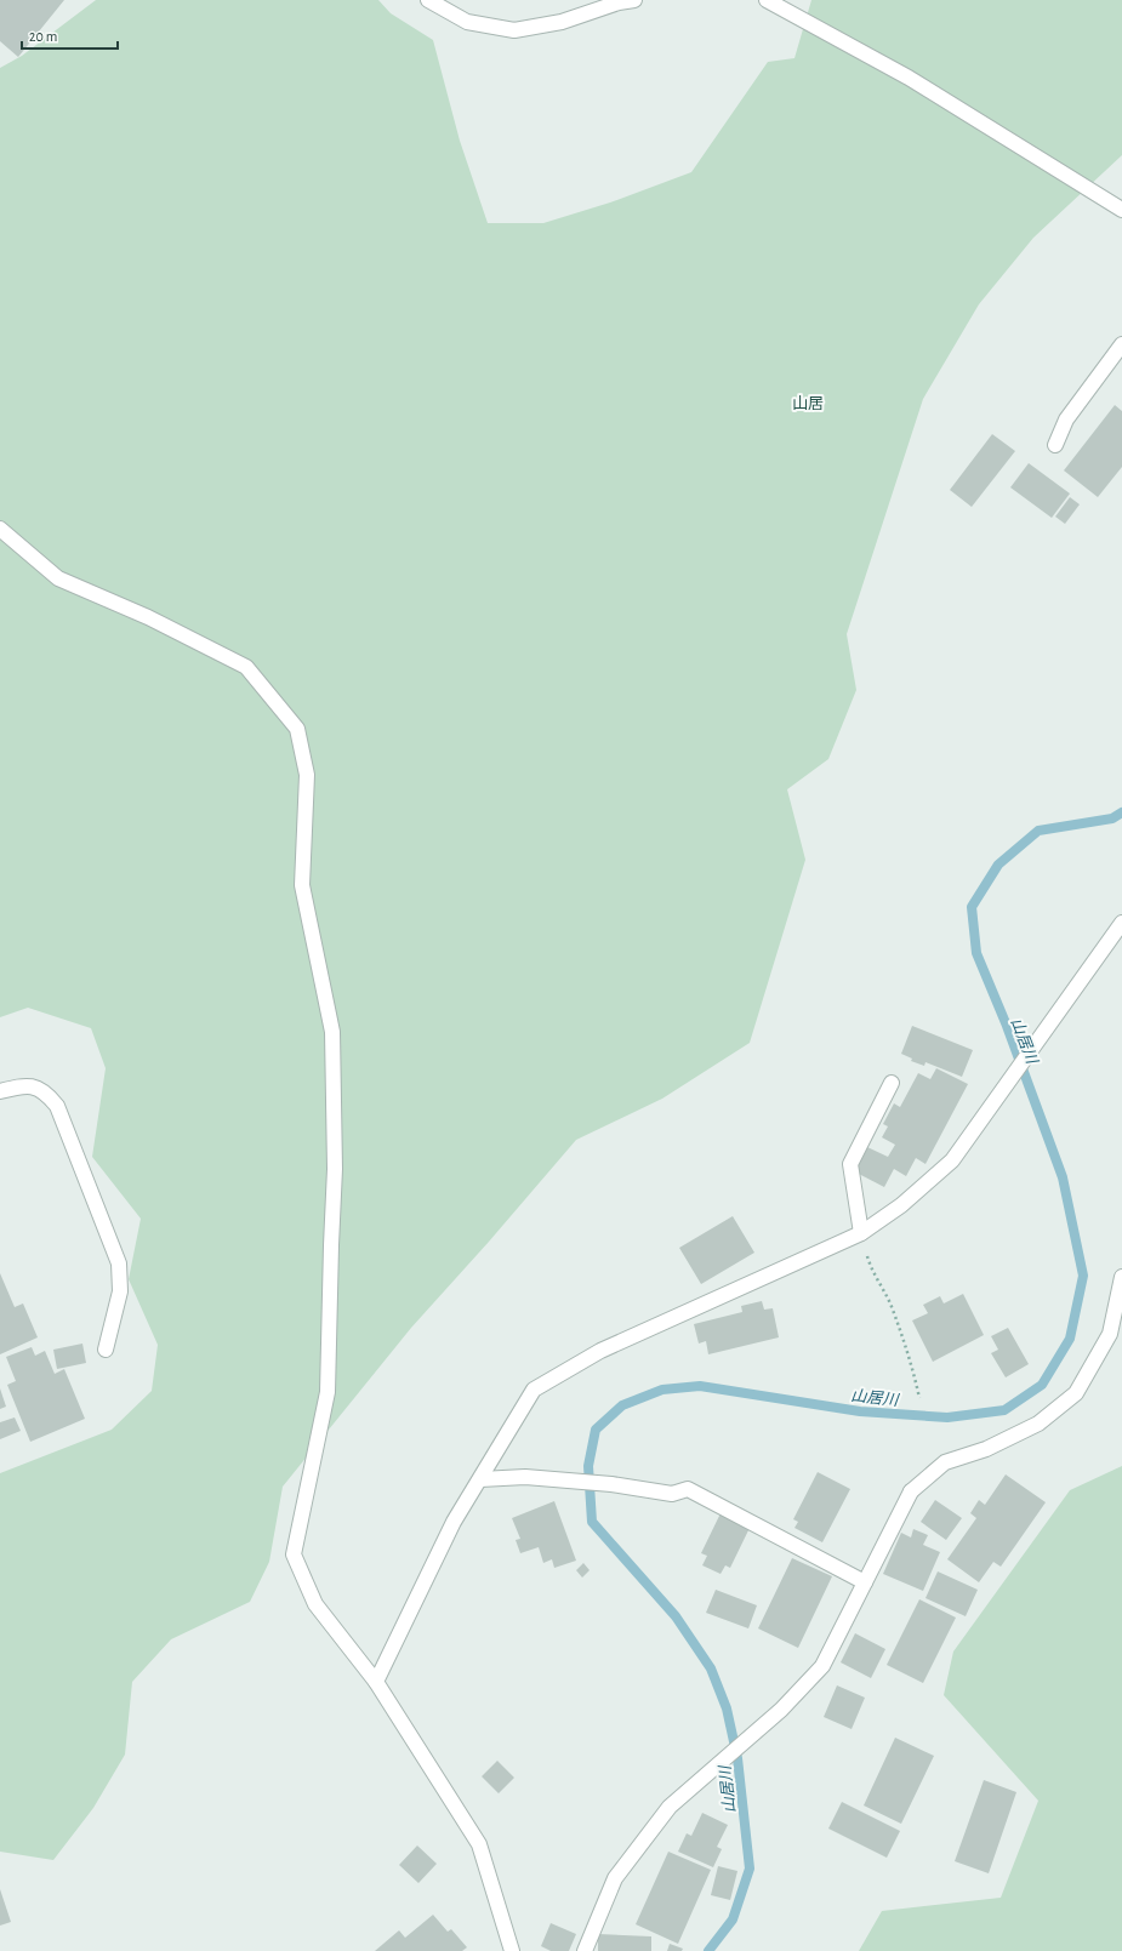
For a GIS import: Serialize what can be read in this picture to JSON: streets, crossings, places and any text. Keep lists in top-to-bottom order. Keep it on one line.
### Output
{"districts":["山居"],"water":["山居川"],"scale_bar":"20 m"}
